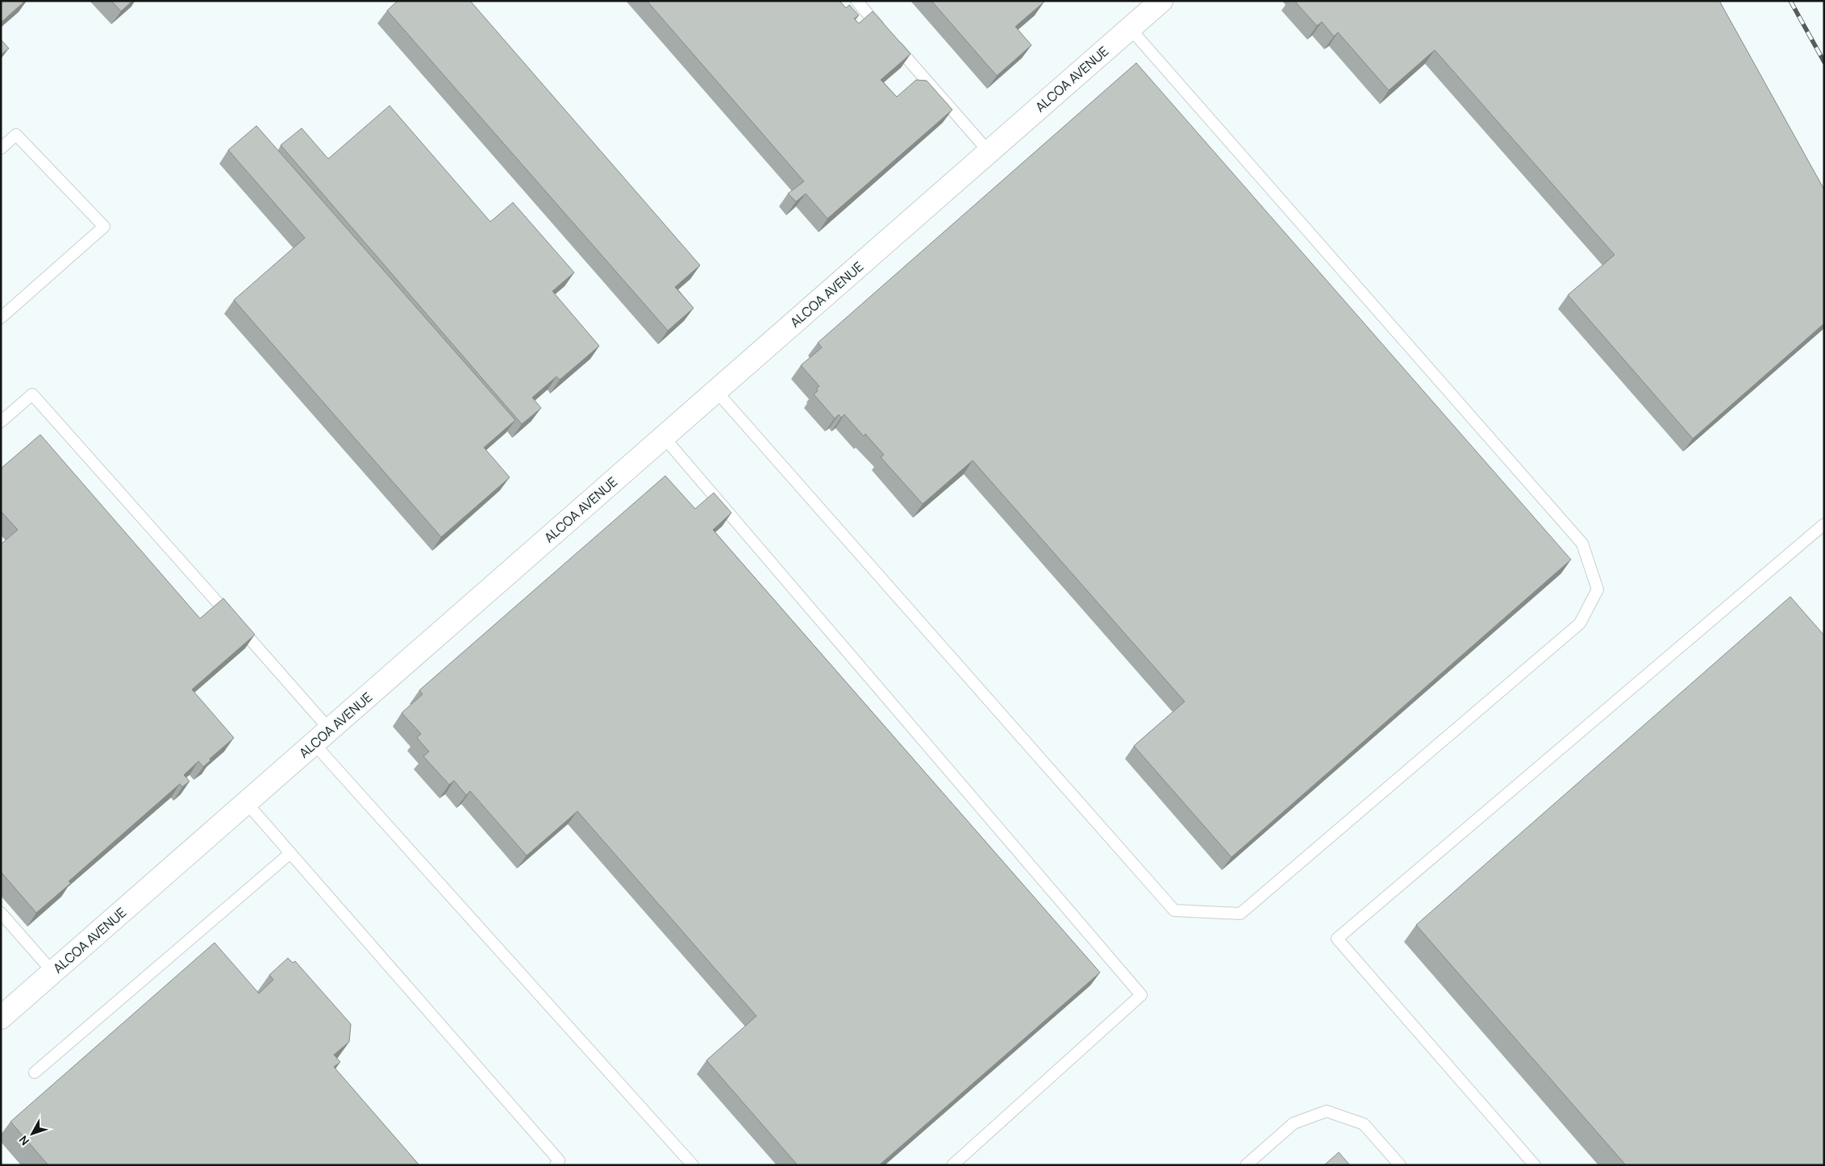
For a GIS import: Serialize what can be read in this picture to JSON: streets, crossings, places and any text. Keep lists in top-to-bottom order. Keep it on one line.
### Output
{"streets":{"street":["ALCOA AVENUE"]},"north":"bottom left"}
